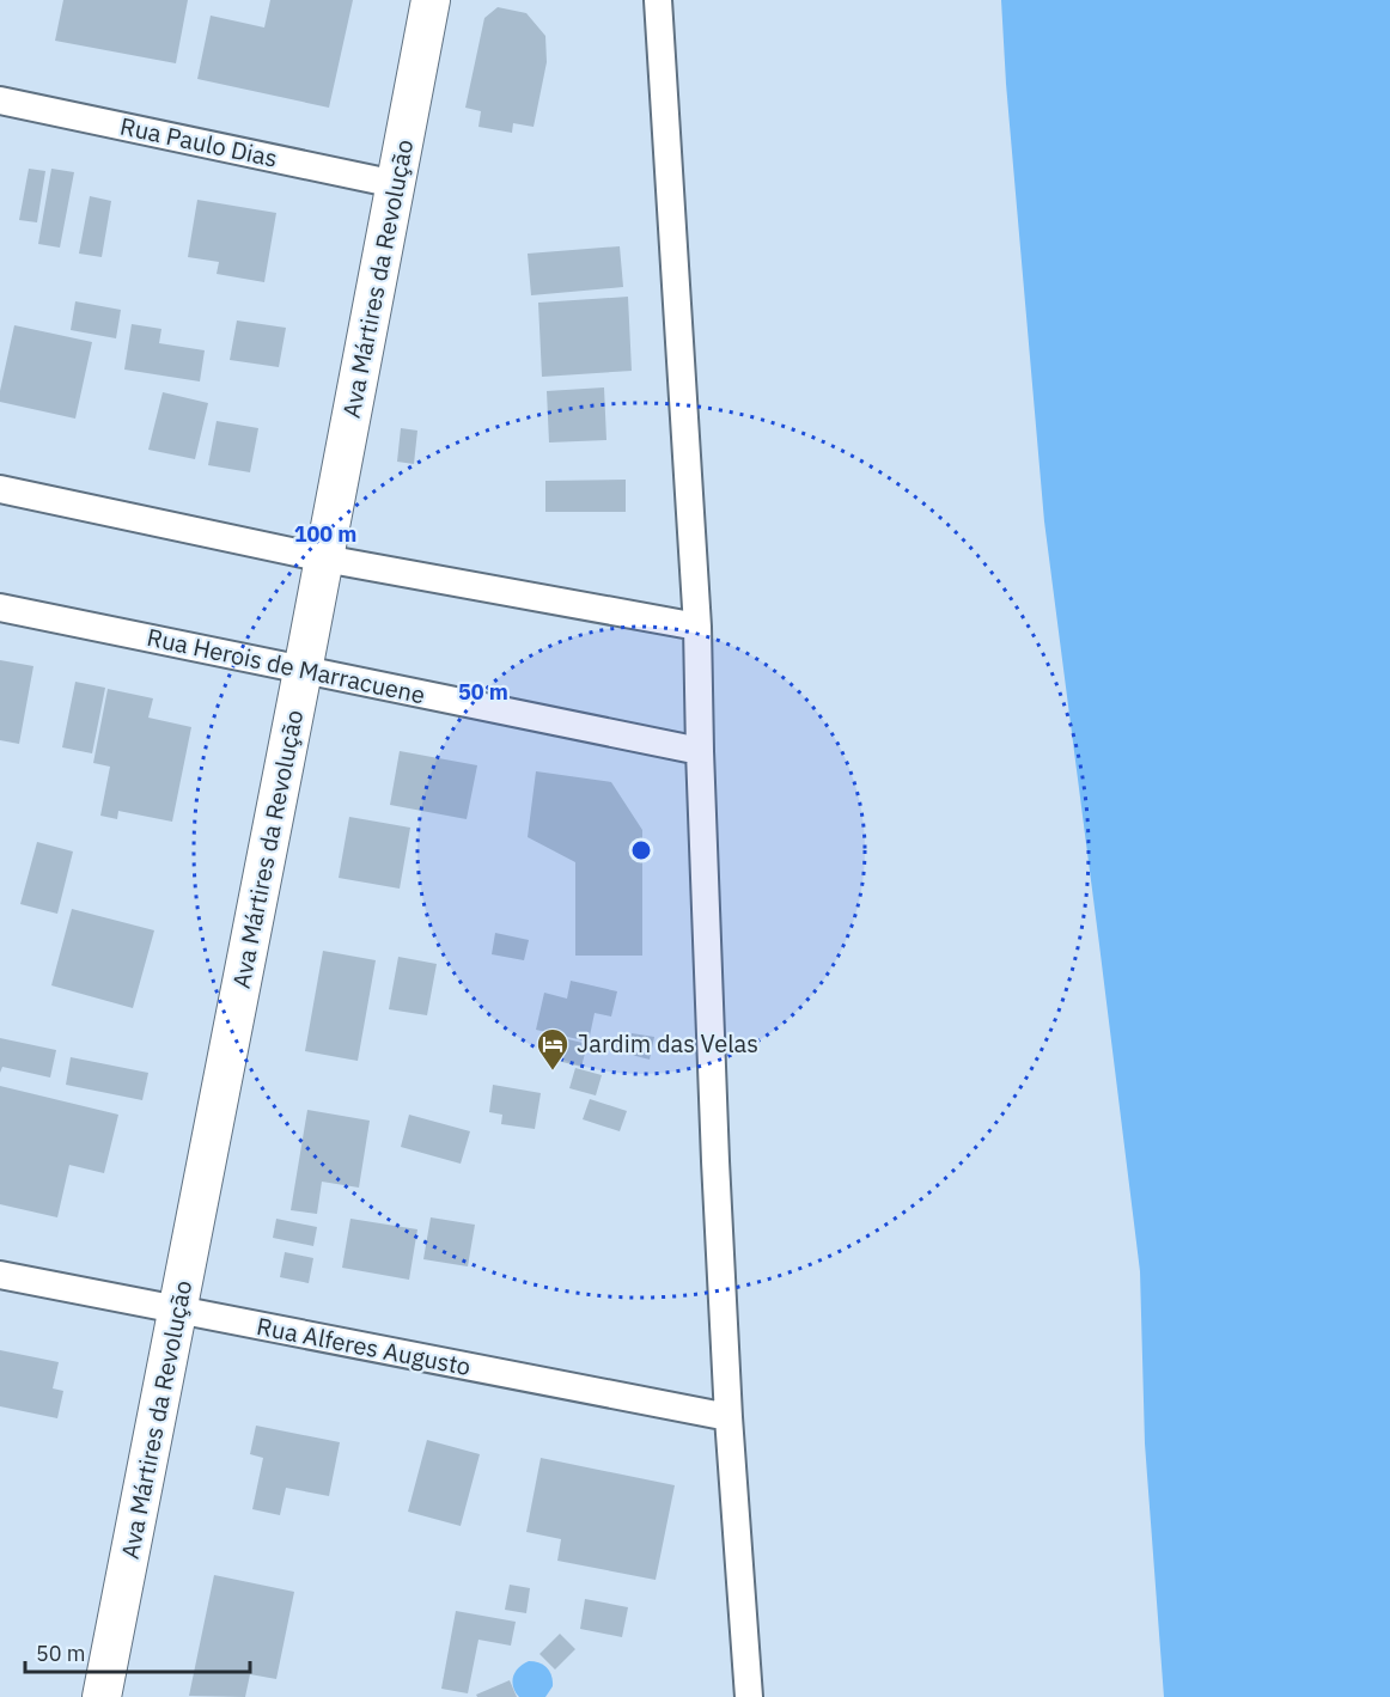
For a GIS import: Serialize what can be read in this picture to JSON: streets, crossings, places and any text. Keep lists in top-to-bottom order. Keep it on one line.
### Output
{"streets":{"street":["Rua Paulo Dias","Ava Mártires da Revolução","Rua Herois de Marracuene","Rua Alferes Augusto"]},"crossings":[["Rua Paulo Dias","Ava Mártires da Revolução"],["Ava Mártires da Revolução","Rua Herois de Marracuene"],["Ava Mártires da Revolução","Rua Alferes Augusto"]],"places":{"hotel":["Jardim das Velas"]},"scale_bar":"50 m","rings":["100 m","50 m"]}
